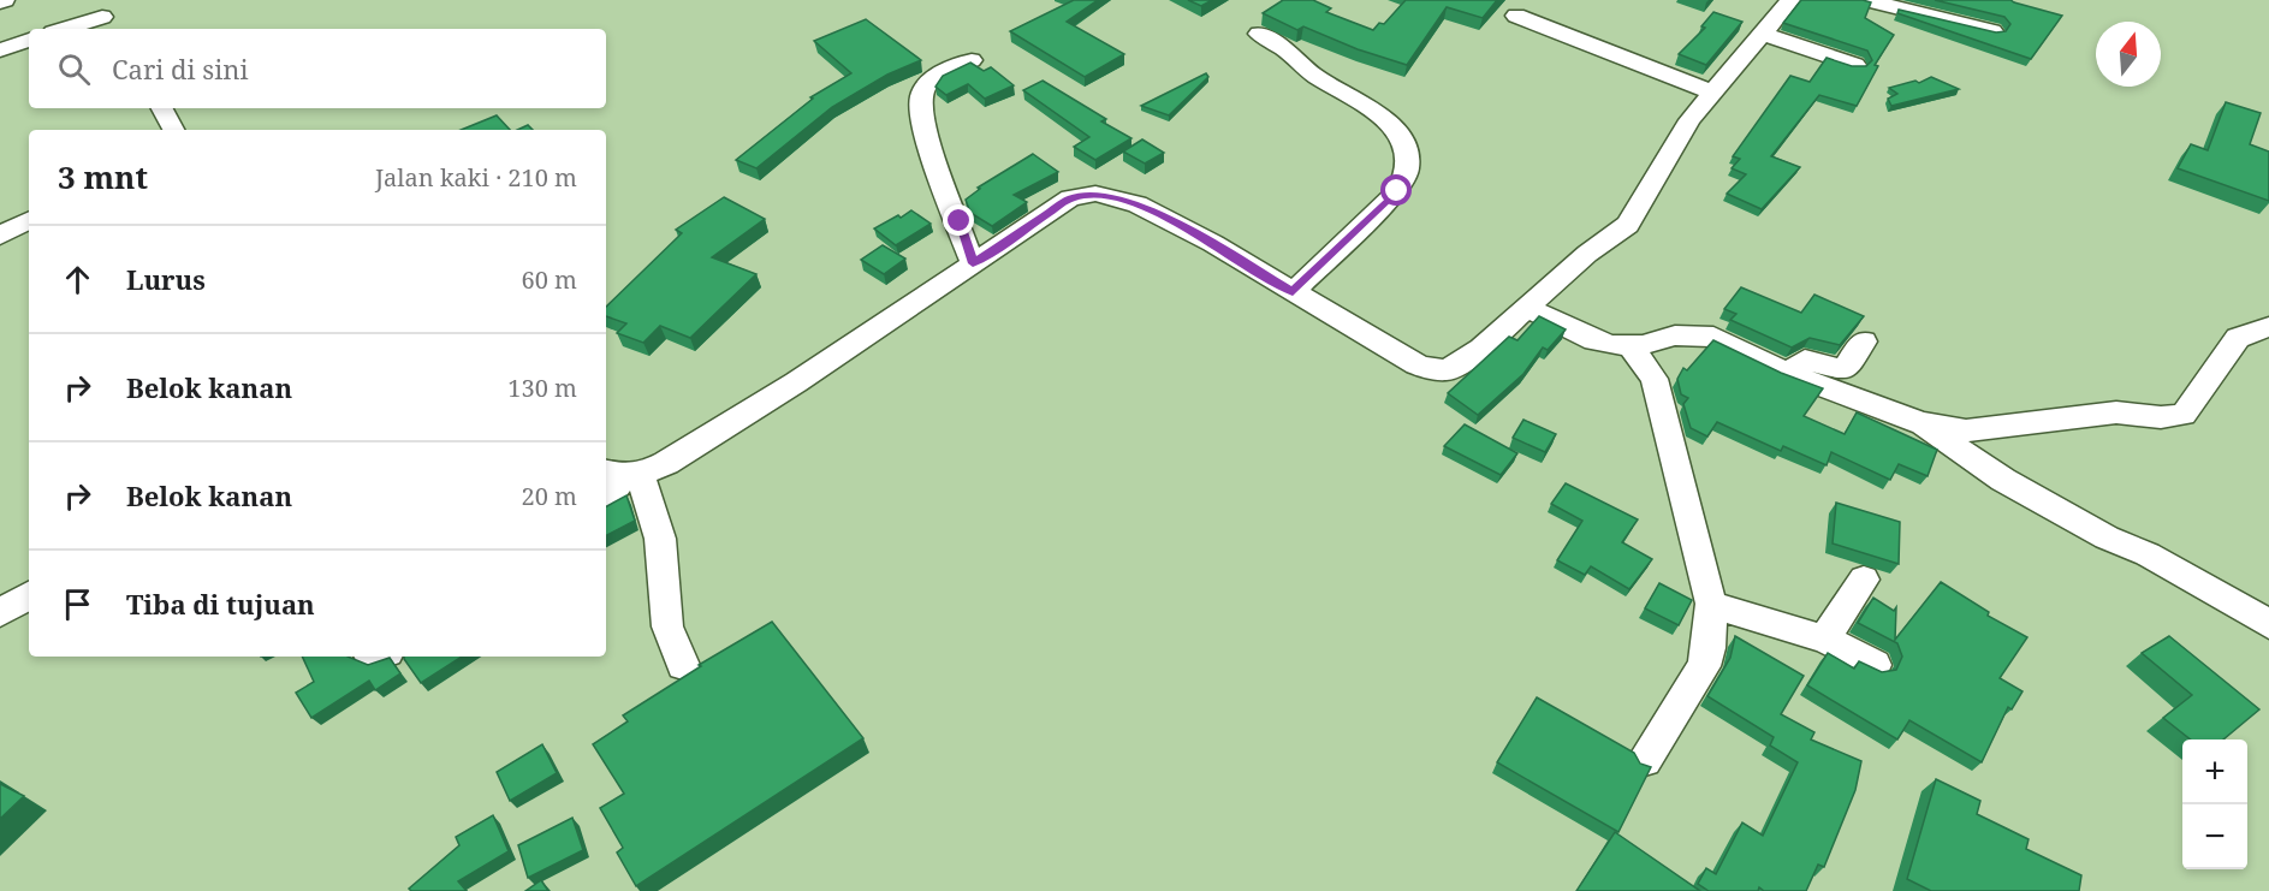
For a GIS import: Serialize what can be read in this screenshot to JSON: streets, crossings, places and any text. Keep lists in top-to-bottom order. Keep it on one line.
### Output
{"north":"top","page":{"search":"Cari di sini","heading":["3 mnt","Jalan kaki · 210 m"],"list":[["Lurus","60 m"],["Belok kanan","130 m"],["Belok kanan","20 m"],"Tiba di tujuan"],"map_buttons":["+","−"]}}
